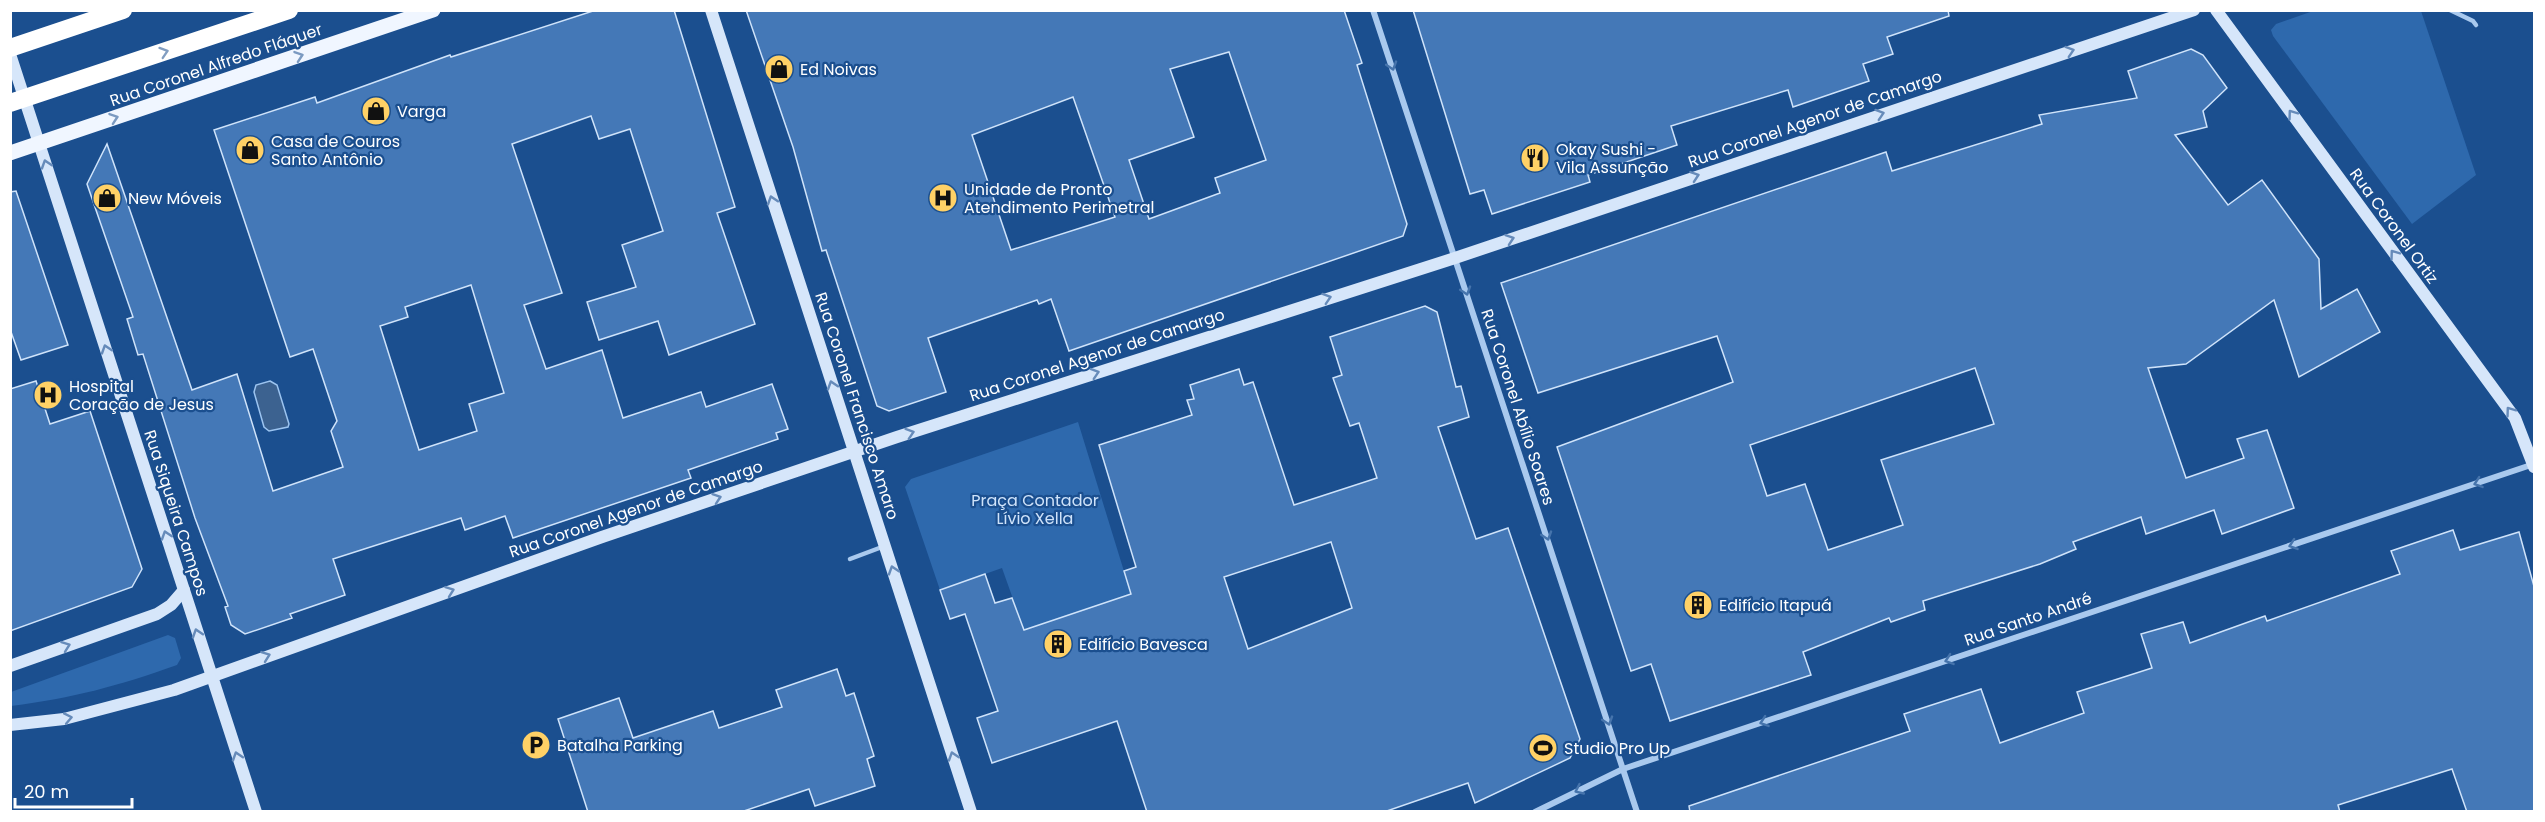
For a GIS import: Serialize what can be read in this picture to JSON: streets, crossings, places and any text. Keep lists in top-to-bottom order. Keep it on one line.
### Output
{"streets":{"main road":["Rua Coronel Alfredo Fláquer"],"street":["Rua Coronel Agenor de Camargo","Rua Coronel Ortiz","Rua Coronel Francisco Amaro","Rua Coronel Abílio Soares","Rua Siqueira Campos","Rua Santo André"]},"crossings":[["Rua Coronel Alfredo Fláquer","Rua Siqueira Campos"],["Rua Coronel Agenor de Camargo","Rua Coronel Francisco Amaro"],["Rua Coronel Agenor de Camargo","Rua Coronel Abílio Soares"],["Rua Coronel Agenor de Camargo","Rua Siqueira Campos"],["Rua Coronel Ortiz","Rua Santo André"],["Rua Coronel Abílio Soares","Rua Santo André"]],"one_way":["Rua Coronel Alfredo Fláquer","Rua Coronel Agenor de Camargo","Rua Coronel Ortiz","Rua Coronel Francisco Amaro","Rua Coronel Abílio Soares","Rua Siqueira Campos","Rua Santo André"],"parks":["Praça Contador Lívio Xella"],"places":{"shop":["Ed Noivas","Varga","Casa de Couros Santo Antônio","New Móveis"],"restaurant":["Okay Sushi - Vila Assunção"],"hospital":["Unidade de Pronto Atendimento Perimetral","Hospital Coração de Jesus"],"building":["Edifício Itapuá","Edifício Bavesca"],"parking":["Batalha Parking"],"sports":["Studio Pro Up"]},"scale_bar":"20 m"}
